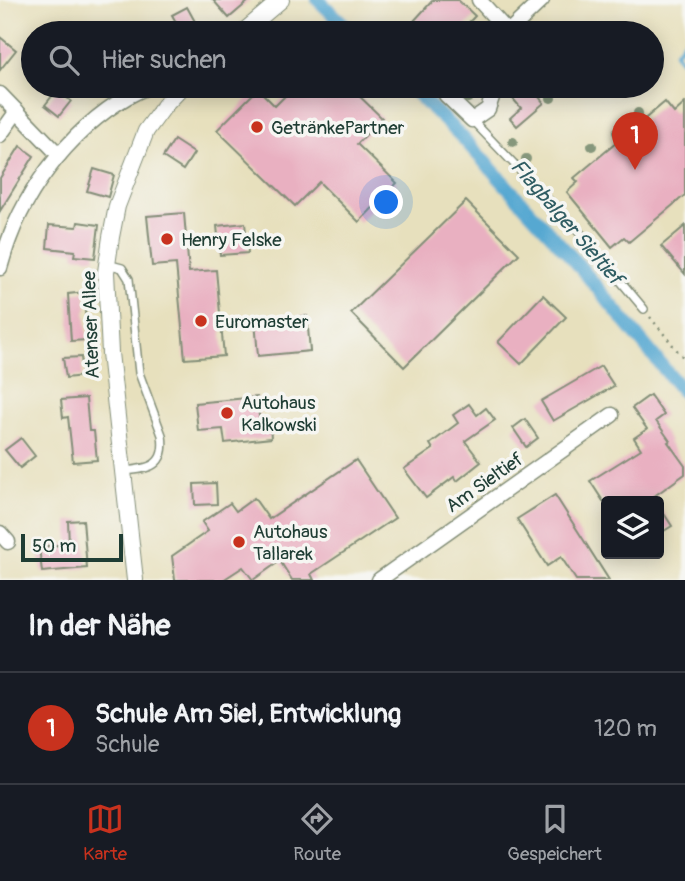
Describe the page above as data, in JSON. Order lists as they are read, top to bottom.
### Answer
{
  "streets": {
    "street": ["Atenser Allee", "Am Sieltief"]
  },
  "water": ["Flagbalger Sieltief"],
  "places": [
    "GetränkePartner",
    "Henry Felske",
    "Euromaster",
    "Autohaus Kalkowski",
    "Autohaus Tallarek"
  ],
  "scale_bar": "50 m",
  "page": {
    "search": "Hier suchen",
    "pins": "1",
    "scale": "50 m",
    "heading": "In der Nähe",
    "list": [
      {
        "mark": "1",
        "name": "Schule Am Siel, Entwicklung",
        "note": "Schule",
        "value": "120 m"
      }
    ],
    "nav": ["Karte", "Route", "Gespeichert"]
  }
}
